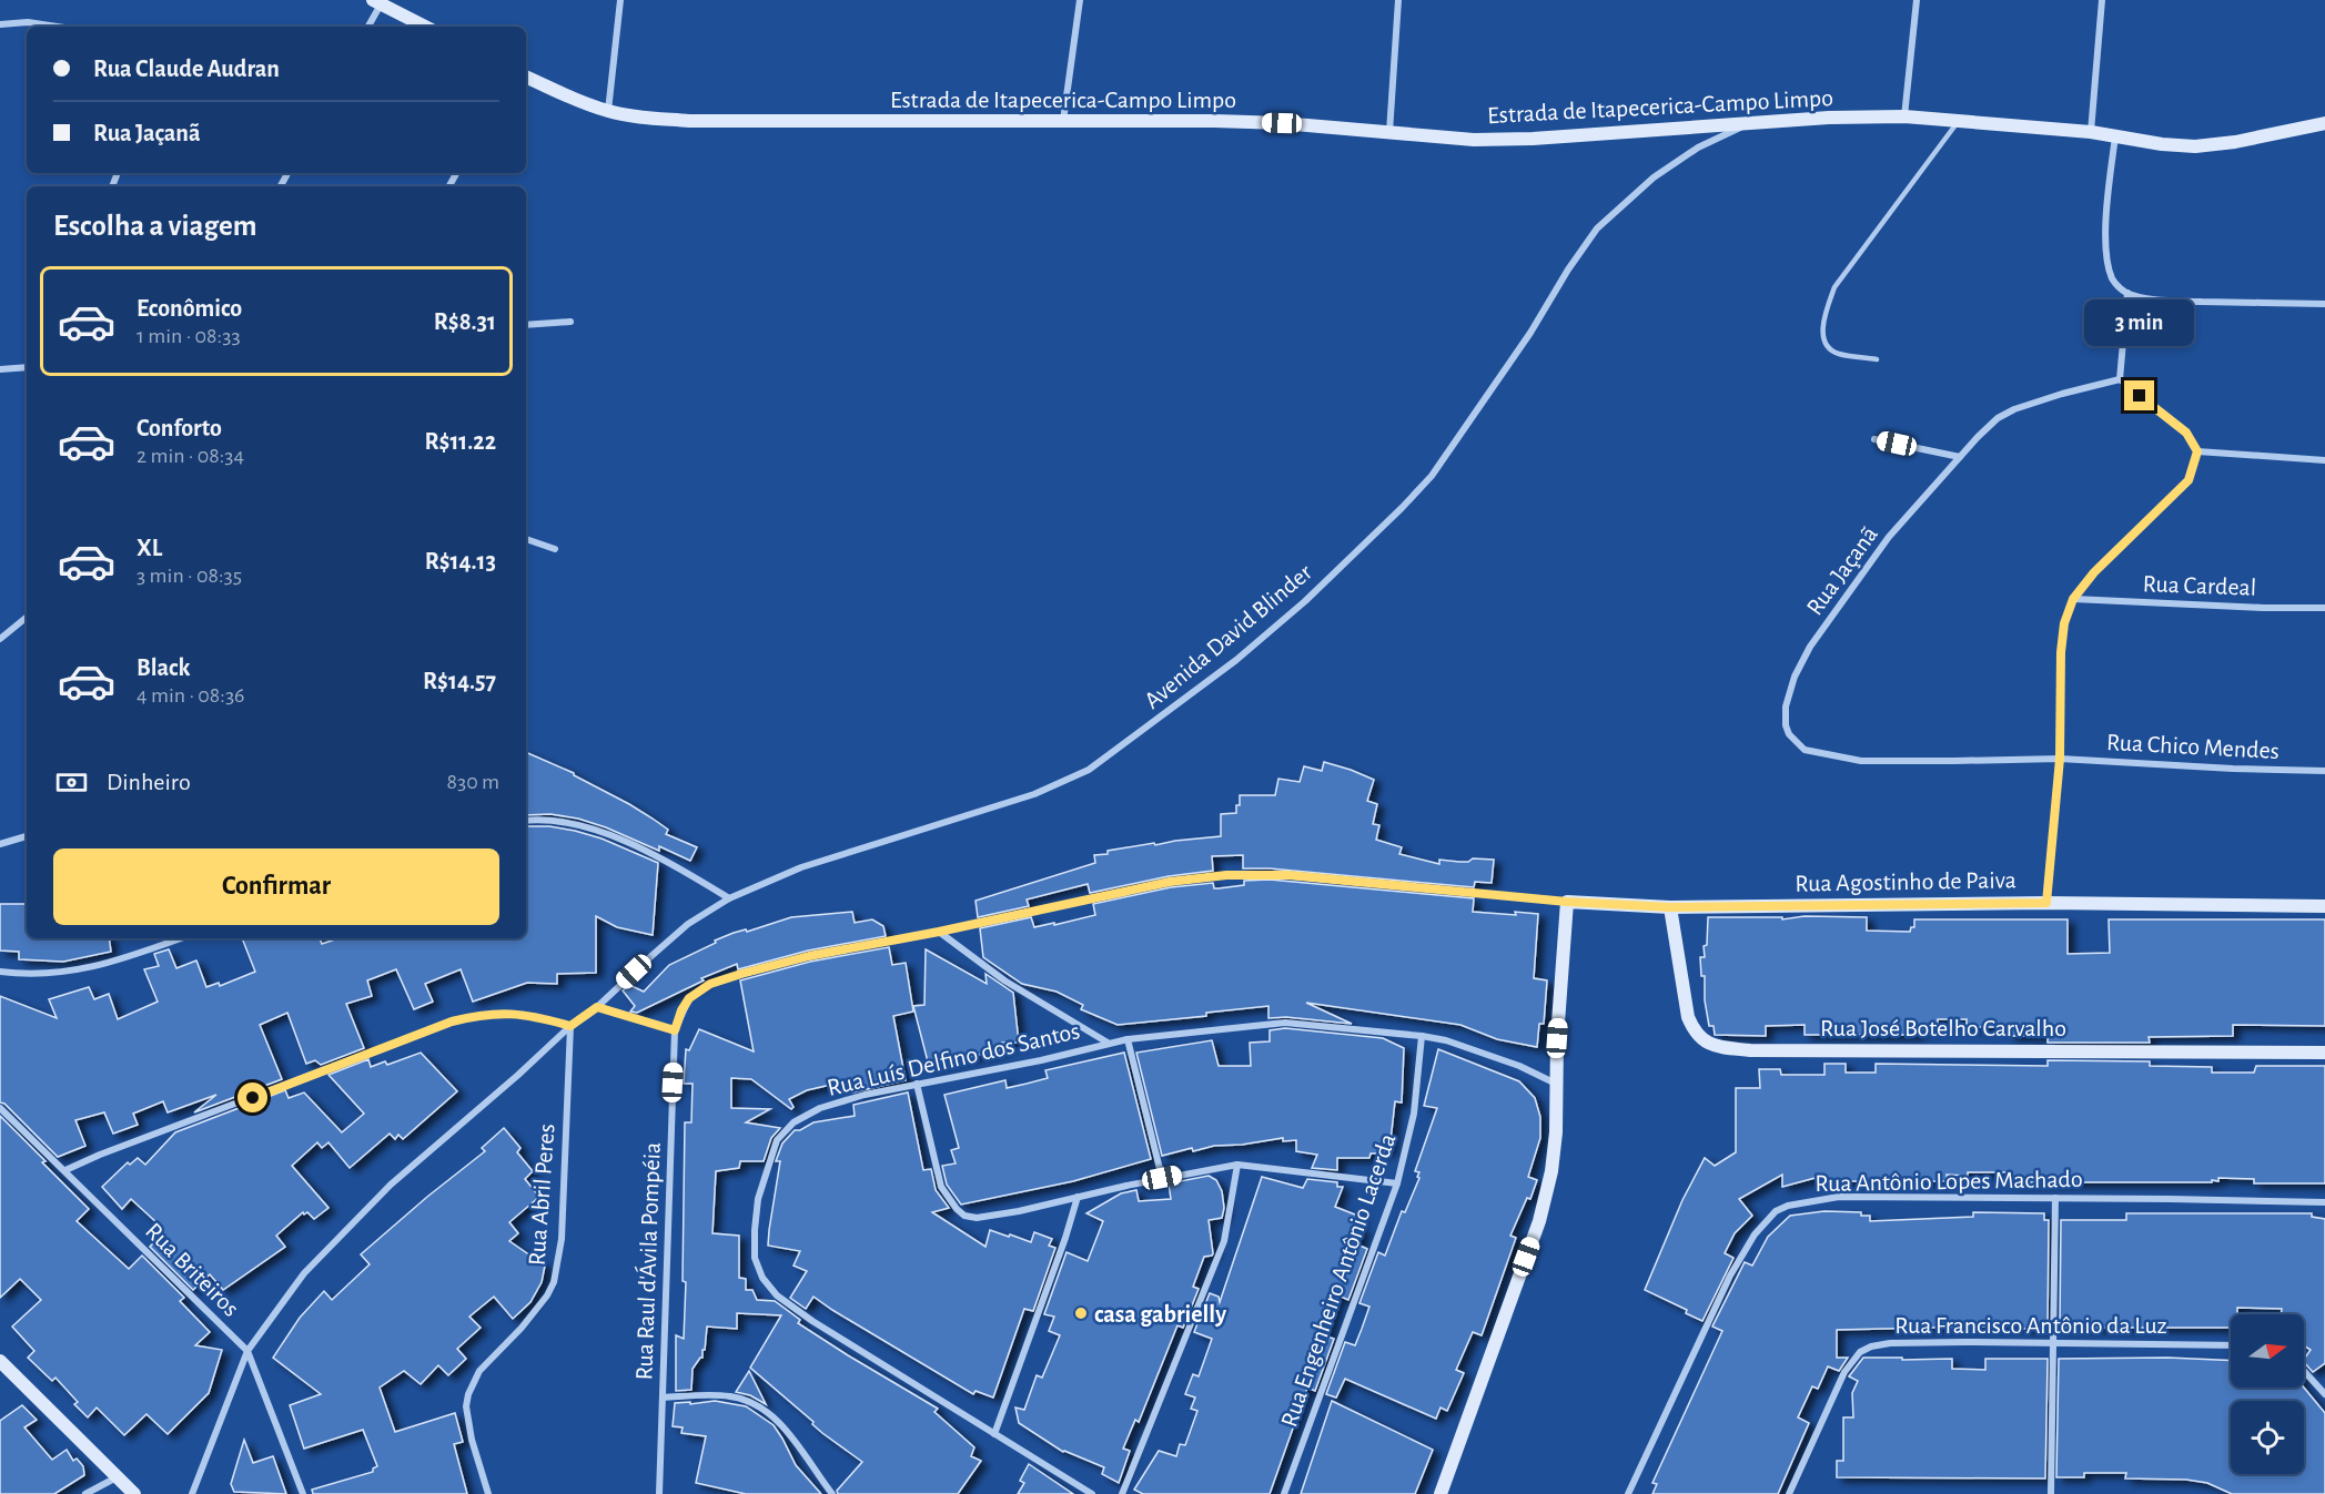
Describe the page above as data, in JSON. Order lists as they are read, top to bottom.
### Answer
{
  "streets": {
    "main road": ["Estrada de Itapecerica-Campo Limpo", "Rua Agostinho de Paiva", "Rua José Botelho Carvalho"],
    "street": [
      "Rua Jaçanã",
      "Rua Cardeal",
      "Avenida David Blinder",
      "Rua Chico Mendes",
      "Rua Luís Delfino dos Santos",
      "Rua Antônio Lopes Machado",
      "Rua Abril Peres",
      "Rua Raul d'Ávila Pompéia",
      "Rua Briteiros",
      "Rua Engenheiro Antônio Lacerda",
      "Rua Francisco Antônio da Luz"
    ]
  },
  "crossings": [
    ["Estrada de Itapecerica-Campo Limpo", "Avenida David Blinder"],
    ["Rua Jaçanã", "Rua Chico Mendes"],
    ["Avenida David Blinder", "Rua Abril Peres"],
    ["Avenida David Blinder", "Rua Briteiros"],
    ["Rua Agostinho de Paiva", "Rua José Botelho Carvalho"],
    ["Rua Luís Delfino dos Santos", "Rua Engenheiro Antônio Lacerda"]
  ],
  "places": ["casa gabrielly"],
  "north": "right",
  "page": {
    "banner": ["Rua Claude Audran", "Rua Jaçanã"],
    "heading": "Escolha a viagem",
    "list": [
      {
        "name": "Econômico",
        "note": "1 min · 08:33",
        "value": "R$8.31"
      },
      {
        "name": "Conforto",
        "note": "2 min · 08:34",
        "value": "R$11.22"
      },
      {
        "name": "XL",
        "note": "3 min · 08:35",
        "value": "R$14.13"
      },
      {
        "name": "Black",
        "note": "4 min · 08:36",
        "value": "R$14.57"
      }
    ],
    "bubble": "3 min",
    "pay": ["Dinheiro", "830 m"],
    "buttons": "Confirmar"
  }
}
